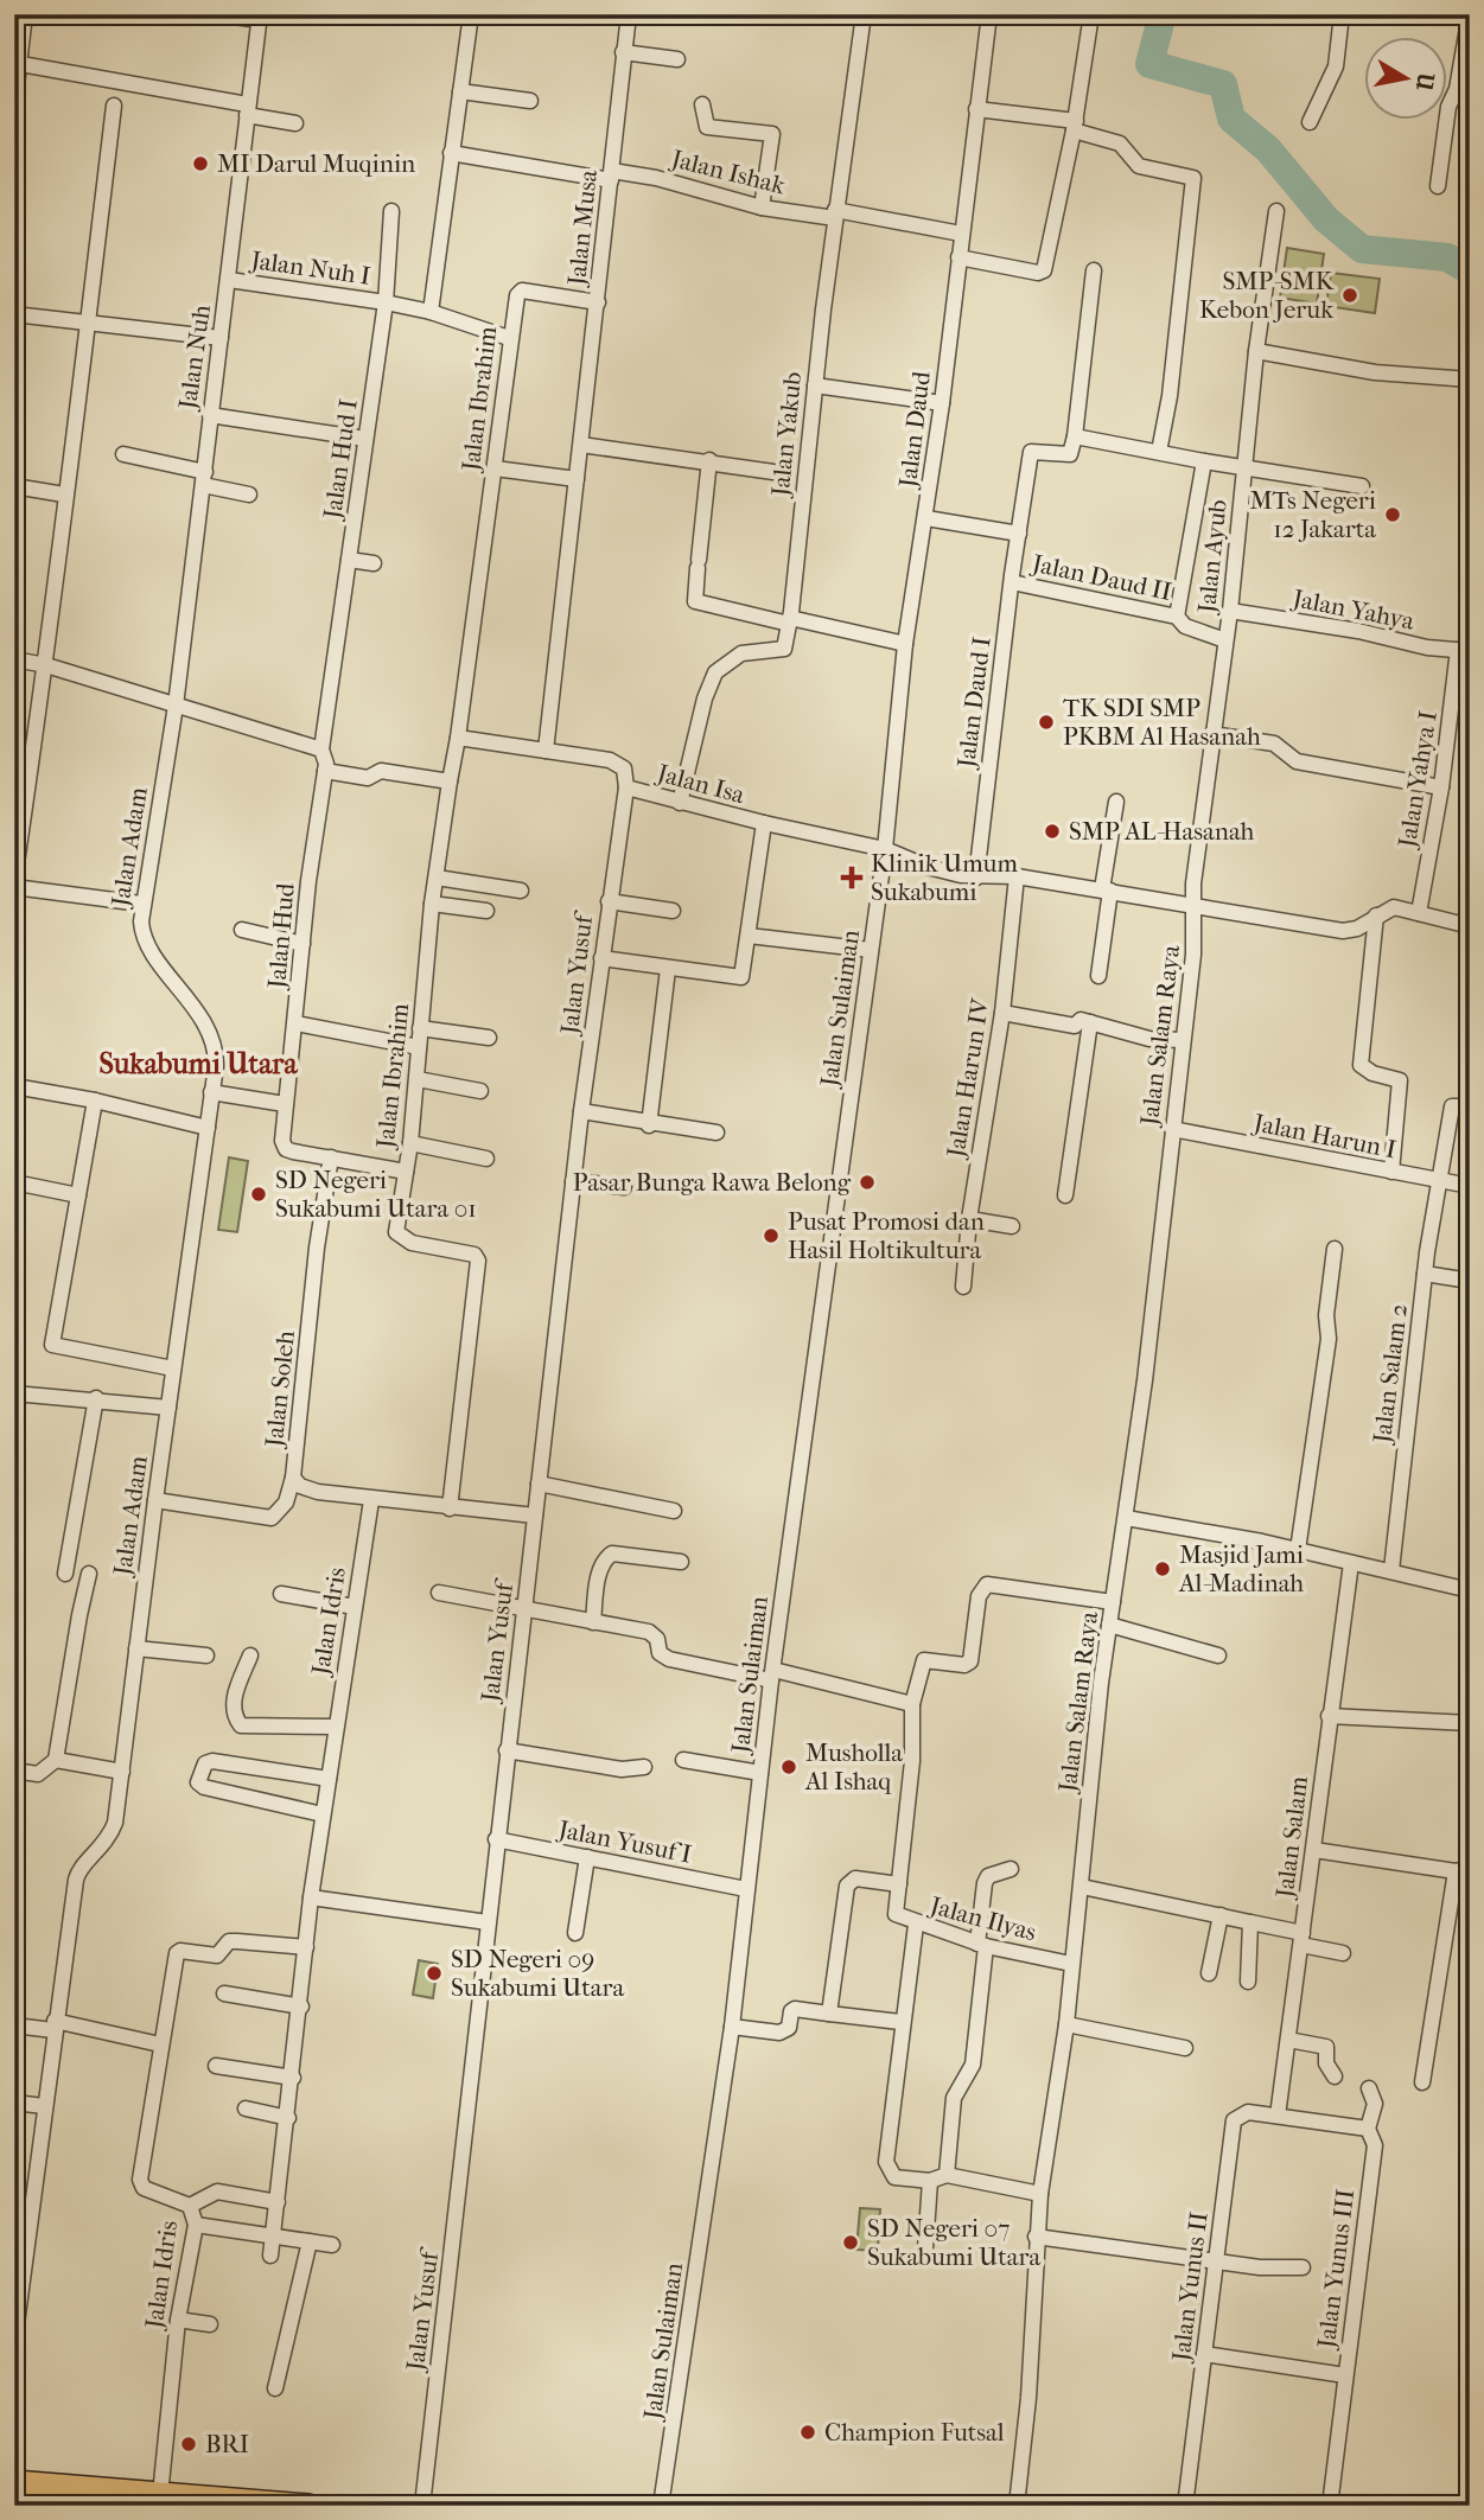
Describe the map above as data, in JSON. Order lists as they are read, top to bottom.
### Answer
{
  "streets": {
    "street": [
      "Jalan Ishak",
      "Jalan Musa",
      "Jalan Nuh I",
      "Jalan Nuh",
      "Jalan Ibrahim",
      "Jalan Daud",
      "Jalan Yakub",
      "Jalan Hud I",
      "Jalan Ayub",
      "Jalan Daud II",
      "Jalan Yahya",
      "Jalan Daud I",
      "Jalan Yahya I",
      "Jalan Isa",
      "Jalan Adam",
      "Jalan Hud",
      "Jalan Yusuf",
      "Jalan Sulaiman",
      "Jalan Salam Raya",
      "Jalan Harun IV",
      "Jalan Harun I",
      "Jalan Salam 2",
      "Jalan Soleh",
      "Jalan Idris",
      "Jalan Salam",
      "Jalan Yusuf I",
      "Jalan Ilyas",
      "Jalan Yunus III",
      "Jalan Yunus II"
    ]
  },
  "crossings": [
    ["Jalan Ishak", "Jalan Musa"],
    ["Jalan Ishak", "Jalan Daud"],
    ["Jalan Ishak", "Jalan Yakub"],
    ["Jalan Musa", "Jalan Ibrahim"],
    ["Jalan Musa", "Jalan Isa"],
    ["Jalan Nuh I", "Jalan Nuh"],
    ["Jalan Nuh I", "Jalan Hud I"],
    ["Jalan Nuh", "Jalan Adam"],
    ["Jalan Ibrahim", "Jalan Isa"],
    ["Jalan Ibrahim", "Jalan Soleh"],
    ["Jalan Daud", "Jalan Isa"],
    ["Jalan Daud", "Jalan Sulaiman"],
    ["Jalan Ayub", "Jalan Daud II"],
    ["Jalan Ayub", "Jalan Yahya"],
    ["Jalan Ayub", "Jalan Isa"],
    ["Jalan Ayub", "Jalan Salam Raya"],
    ["Jalan Daud II", "Jalan Daud I"],
    ["Jalan Yahya", "Jalan Yahya I"],
    ["Jalan Daud I", "Jalan Isa"],
    ["Jalan Yahya I", "Jalan Isa"],
    ["Jalan Isa", "Jalan Yusuf"],
    ["Jalan Isa", "Jalan Sulaiman"],
    ["Jalan Isa", "Jalan Salam Raya"],
    ["Jalan Isa", "Jalan Harun IV"],
    ["Jalan Hud", "Jalan Soleh"],
    ["Jalan Yusuf", "Jalan Soleh"],
    ["Jalan Yusuf", "Jalan Yusuf I"],
    ["Jalan Sulaiman", "Jalan Yusuf I"],
    ["Jalan Salam Raya", "Jalan Harun I"],
    ["Jalan Salam Raya", "Jalan Ilyas"],
    ["Jalan Harun I", "Jalan Salam 2"],
    ["Jalan Soleh", "Jalan Idris"],
    ["Jalan Salam", "Jalan Yunus II"]
  ],
  "districts": ["Sukabumi Utara"],
  "places": {
    "other": [
      "MI Darul Muqinin",
      "SMP-SMK Kebon Jeruk",
      "MTs Negeri 12 Jakarta",
      "TK SDI SMP PKBM Al Hasanah",
      "SMP AL-Hasanah",
      "Pasar Bunga Rawa Belong",
      "SD Negeri Sukabumi Utara 01",
      "Pusat Promosi dan Hasil Holtikultura",
      "Masjid Jami Al-Madinah",
      "Musholla Al Ishaq",
      "SD Negeri 09 Sukabumi Utara",
      "SD Negeri 07 Sukabumi Utara",
      "Champion Futsal",
      "BRI"
    ],
    "health": ["Klinik Umum Sukabumi"]
  },
  "north": "right"
}
